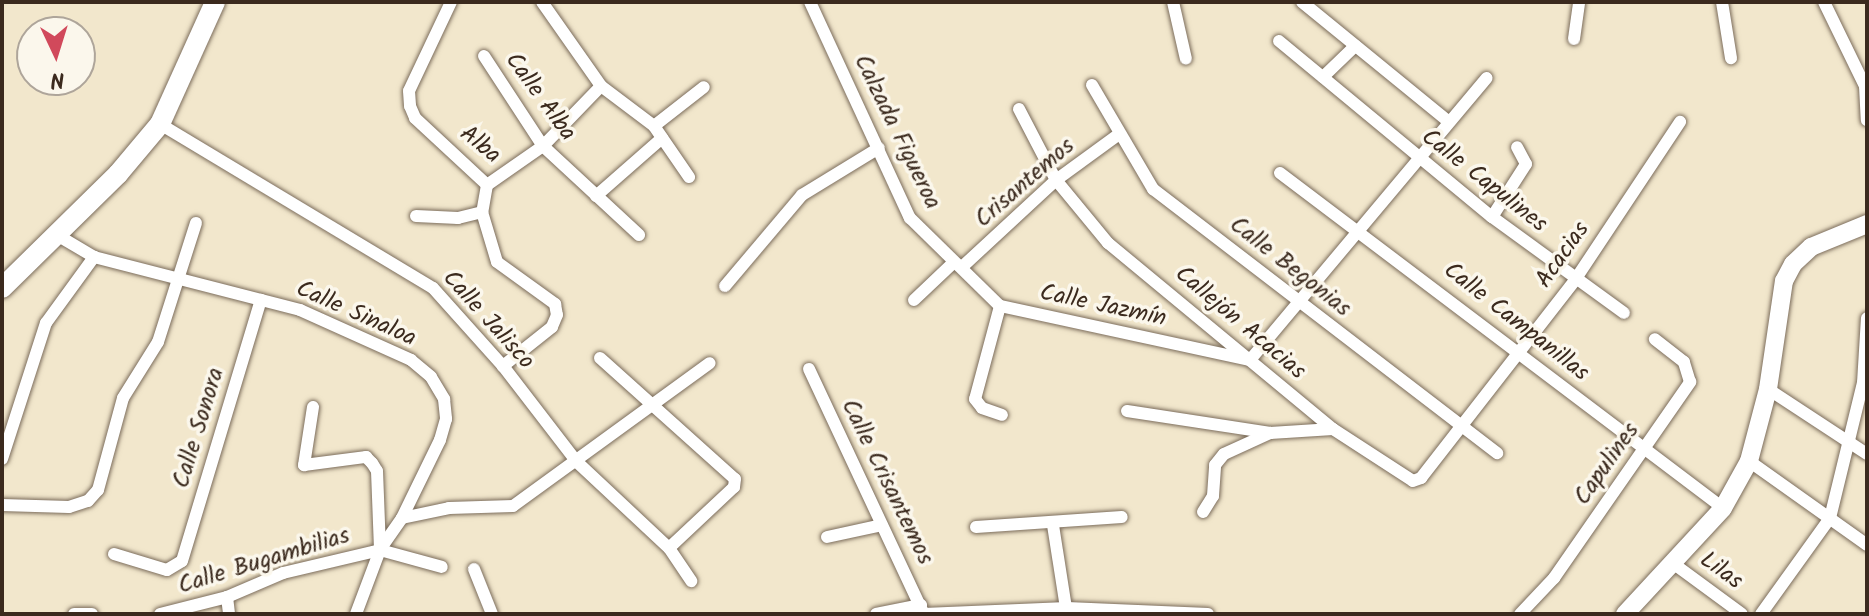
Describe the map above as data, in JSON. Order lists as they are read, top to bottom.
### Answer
{
  "streets": {
    "street": [
      "Calle Alba",
      "Calzada Figueroa",
      "Alba",
      "Calle Capulines",
      "Crisantemos",
      "Acacias",
      "Calle Begonias",
      "Calle Jazmín",
      "Calle Sinaloa",
      "Calle Jalisco",
      "Calle Campanillas",
      "Callejón Acacias",
      "Calle Sonora",
      "Capulines",
      "Calle Crisantemos",
      "Calle Bugambilias",
      "Lilas"
    ]
  },
  "crossings": [
    ["Calle Alba", "Alba"],
    ["Calzada Figueroa", "Crisantemos"],
    ["Calle Capulines", "Acacias"],
    ["Crisantemos", "Calle Begonias"],
    ["Crisantemos", "Callejón Acacias"],
    ["Acacias", "Calle Begonias"],
    ["Acacias", "Calle Campanillas"],
    ["Acacias", "Callejón Acacias"],
    ["Calle Jazmín", "Callejón Acacias"],
    ["Calle Sinaloa", "Calle Sonora"],
    ["Calle Sinaloa", "Calle Bugambilias"],
    ["Calle Campanillas", "Capulines"]
  ],
  "north": "bottom"
}
